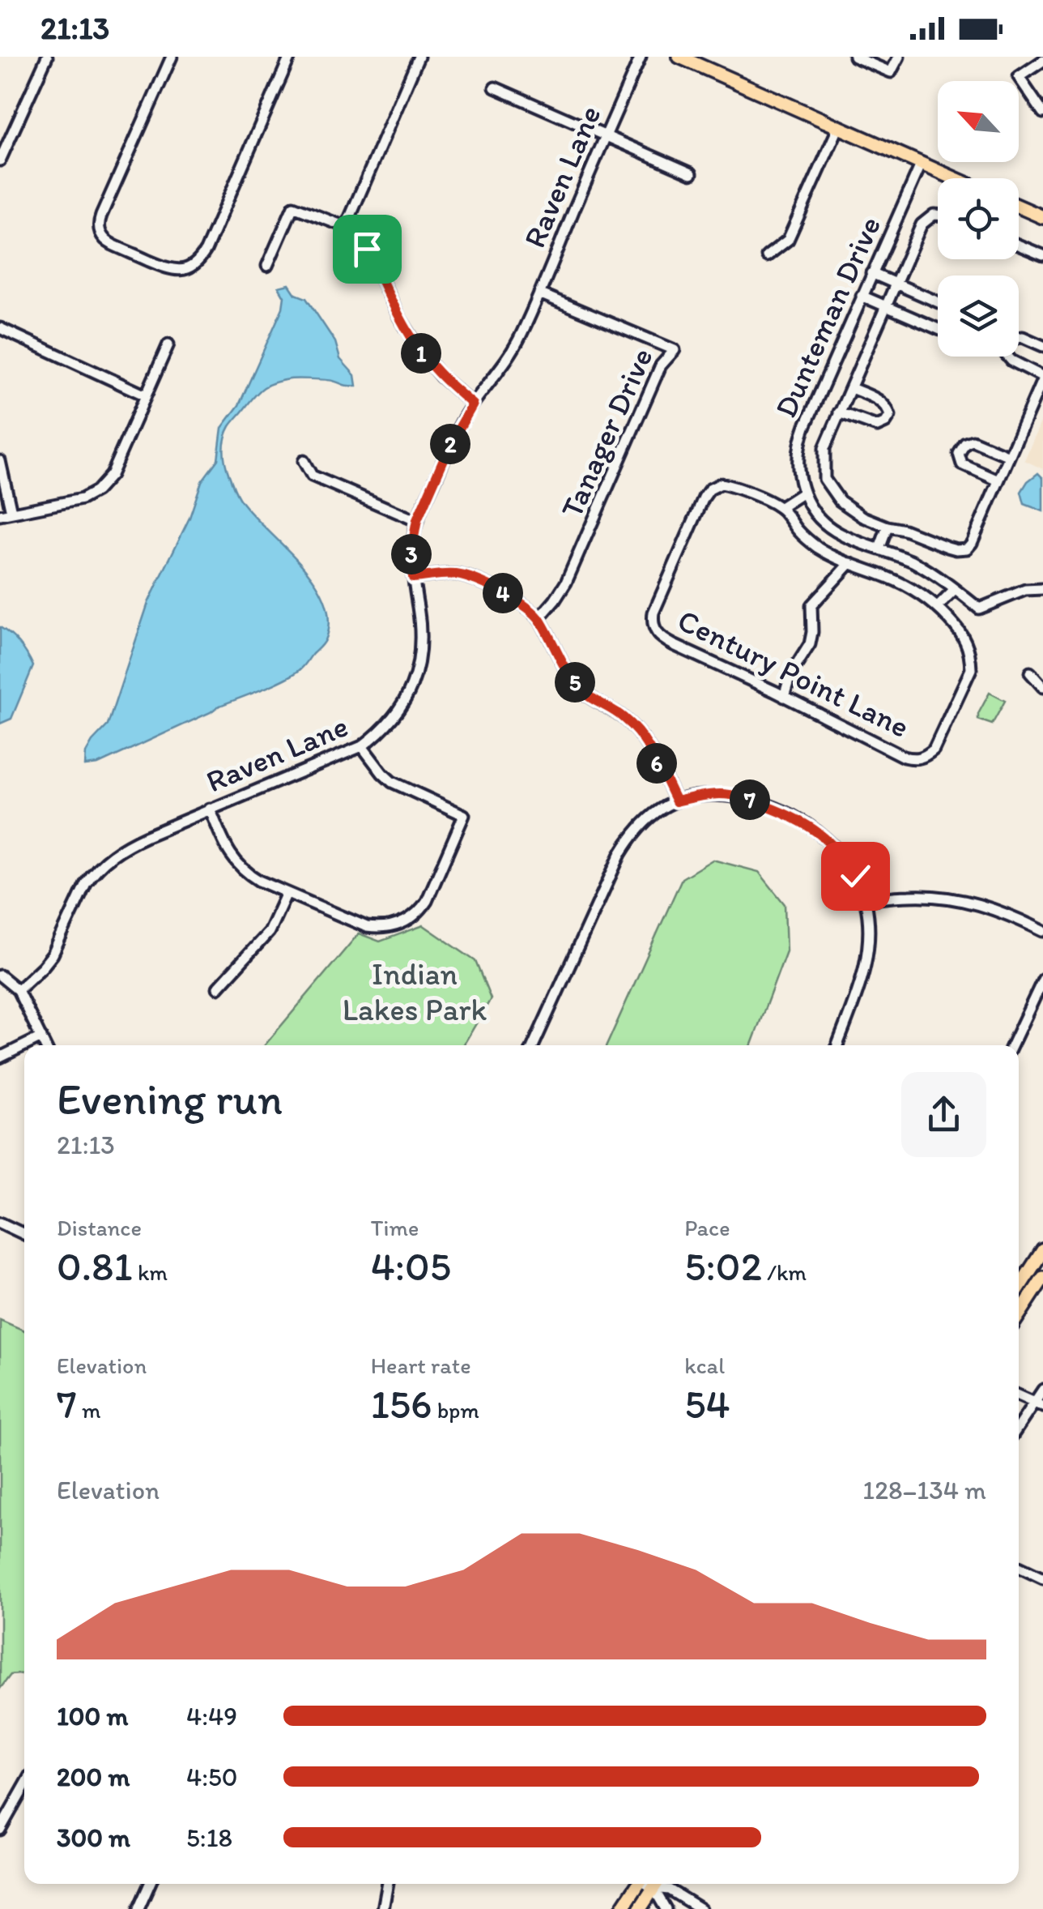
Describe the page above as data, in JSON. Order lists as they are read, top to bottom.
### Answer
{
  "streets": {
    "street": [
      "Raven Lane",
      "Dunteman Drive",
      "Tanager Drive",
      "Century Point Lane"
    ]
  },
  "crossings": [
    ["Raven Lane", "Tanager Drive"]
  ],
  "parks": ["Indian Lakes Park"],
  "north": "top left",
  "page": {
    "status": "21:13",
    "pins": [
      "1",
      "2",
      "3",
      "4",
      "5",
      "6",
      "7"
    ],
    "heading": ["Evening run", "21:13"],
    "stats": [
      ["Distance", "0.81 km"],
      ["Time", "4:05"],
      ["Pace", "5:02 /km"],
      ["Elevation", "7 m"],
      ["Heart rate", "156 bpm"],
      ["kcal", "54"]
    ],
    "chart": ["Elevation", "128–134 m"],
    "list": [
      {
        "name": "100 m",
        "note": "4:49"
      },
      {
        "name": "200 m",
        "note": "4:50"
      },
      {
        "name": "300 m",
        "note": "5:18"
      }
    ]
  }
}
